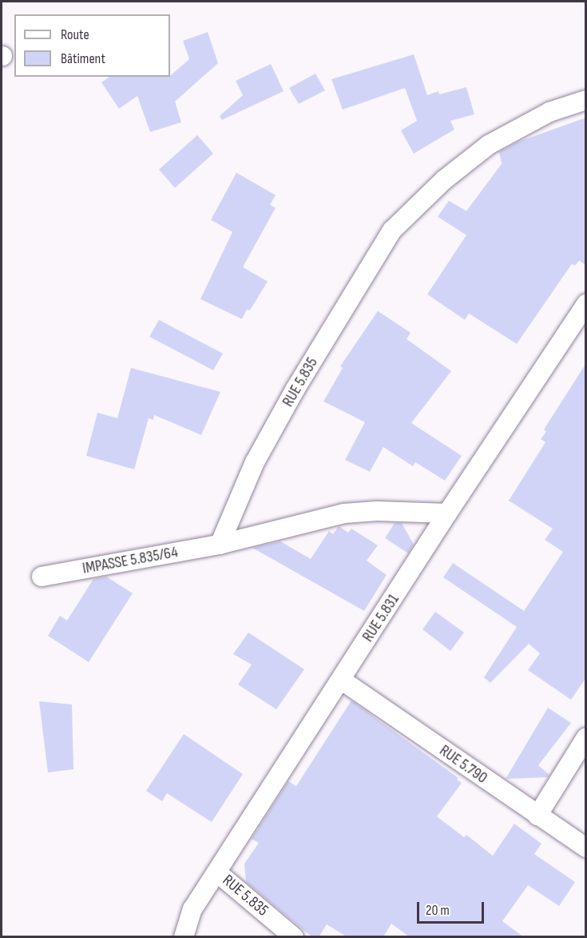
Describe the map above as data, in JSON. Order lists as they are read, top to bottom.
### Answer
{
  "streets": {
    "street": [
      "RUE 5.835",
      "IMPASSE 5.835/64",
      "RUE 5.831",
      "RUE 5.790"
    ]
  },
  "crossings": [
    ["RUE 5.835", "IMPASSE 5.835/64"],
    ["RUE 5.835", "RUE 5.831"],
    ["RUE 5.831", "RUE 5.790"]
  ],
  "legend": ["Route", "Bâtiment"],
  "scale_bar": "20 m"
}
